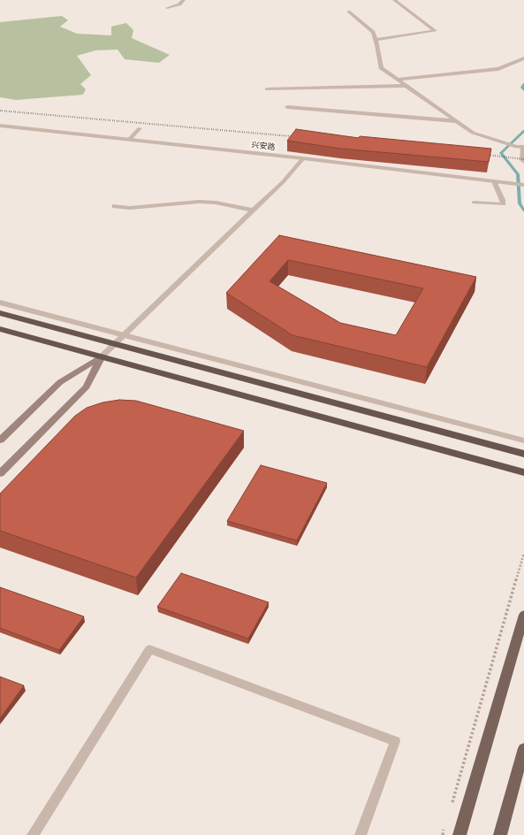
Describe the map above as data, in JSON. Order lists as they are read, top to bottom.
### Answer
{
  "streets": {
    "street": ["兴安路"]
  }
}
